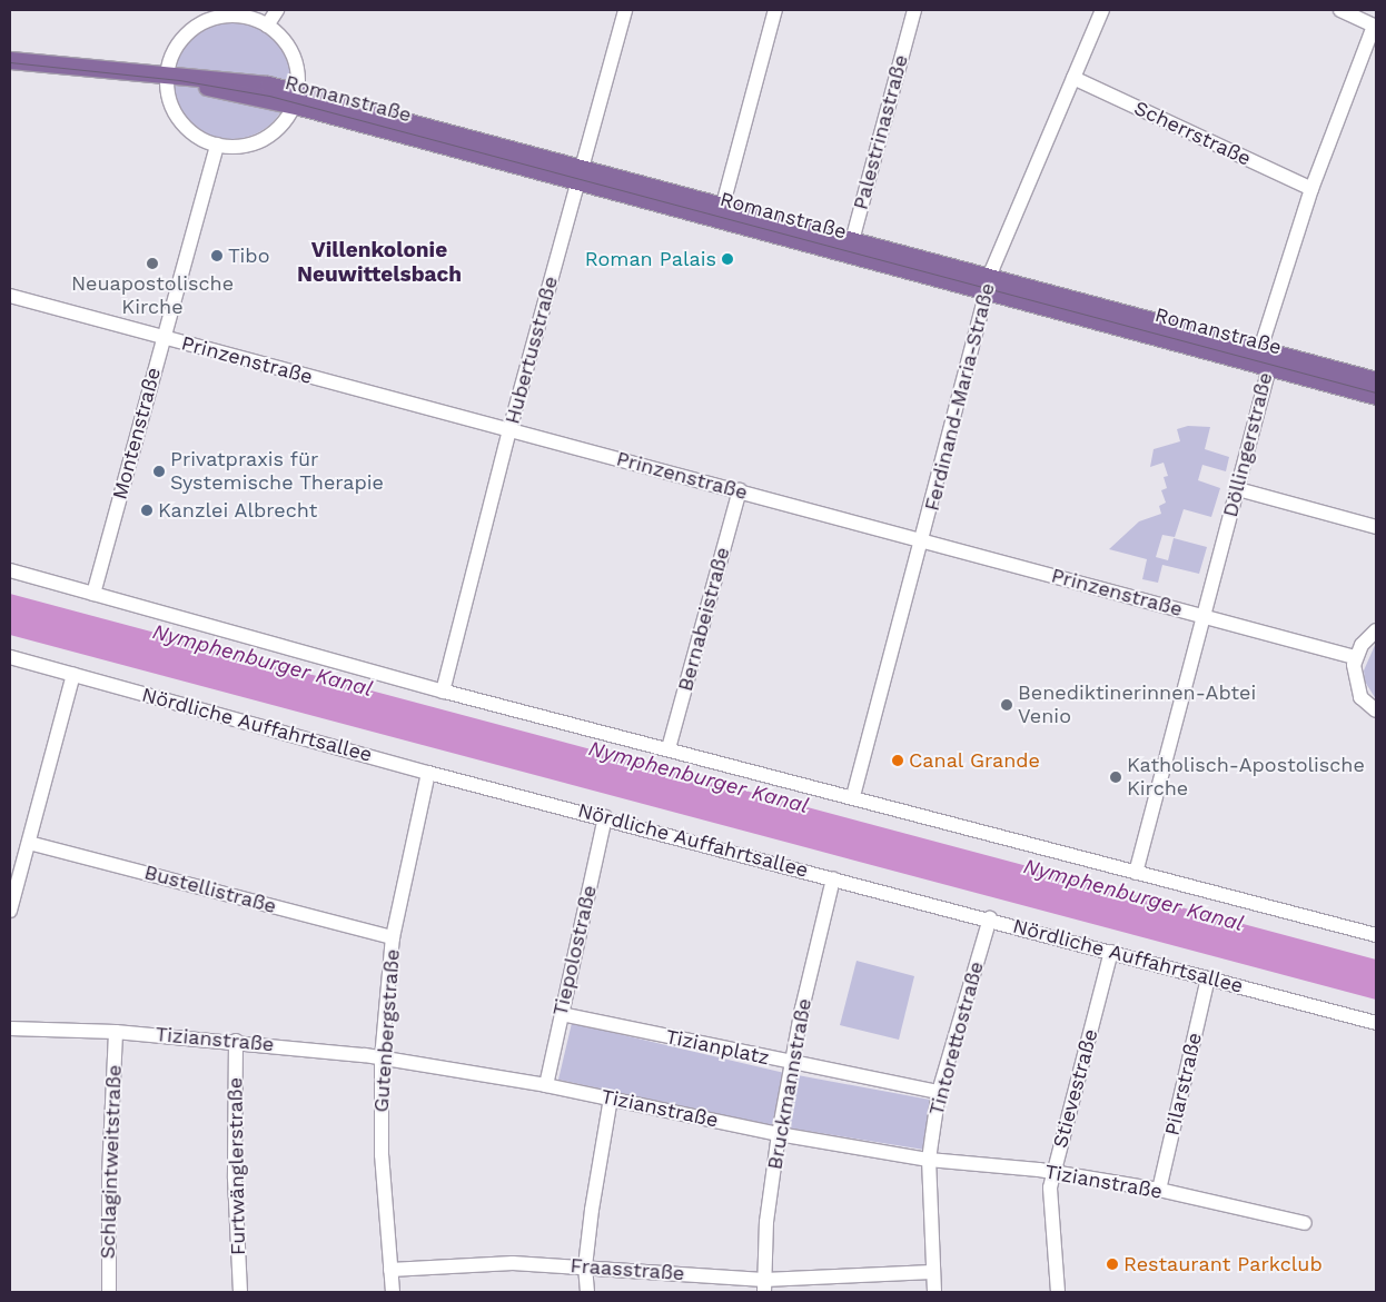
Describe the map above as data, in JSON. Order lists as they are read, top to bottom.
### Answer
{
  "streets": {
    "main road": ["Romanstraße"],
    "street": [
      "Palestrinastraße",
      "Scherrstraße",
      "Hubertusstraße",
      "Prinzenstraße",
      "Ferdinand-Maria-Straße",
      "Montenstraße",
      "Döllingerstraße",
      "Bernabeistraße",
      "Nördliche Auffahrtsallee",
      "Bustellistraße",
      "Tiepolostraße",
      "Gutenbergstraße",
      "Tintorettostraße",
      "Tizianstraße",
      "Tizianplatz",
      "Bruckmannstraße",
      "Pilarstraße",
      "Stievestraße",
      "Schlagintweitstraße",
      "Furtwänglerstraße",
      "Fraasstraße"
    ]
  },
  "crossings": [
    ["Romanstraße", "Palestrinastraße"],
    ["Romanstraße", "Hubertusstraße"],
    ["Romanstraße", "Ferdinand-Maria-Straße"],
    ["Romanstraße", "Döllingerstraße"],
    ["Scherrstraße", "Ferdinand-Maria-Straße"],
    ["Scherrstraße", "Döllingerstraße"],
    ["Hubertusstraße", "Prinzenstraße"],
    ["Prinzenstraße", "Ferdinand-Maria-Straße"],
    ["Prinzenstraße", "Montenstraße"],
    ["Prinzenstraße", "Döllingerstraße"],
    ["Prinzenstraße", "Bernabeistraße"],
    ["Nördliche Auffahrtsallee", "Tiepolostraße"],
    ["Nördliche Auffahrtsallee", "Gutenbergstraße"],
    ["Nördliche Auffahrtsallee", "Tintorettostraße"],
    ["Nördliche Auffahrtsallee", "Bruckmannstraße"],
    ["Nördliche Auffahrtsallee", "Pilarstraße"],
    ["Nördliche Auffahrtsallee", "Stievestraße"],
    ["Bustellistraße", "Gutenbergstraße"],
    ["Tiepolostraße", "Tizianstraße"],
    ["Tiepolostraße", "Tizianplatz"],
    ["Gutenbergstraße", "Tizianstraße"],
    ["Gutenbergstraße", "Fraasstraße"],
    ["Tintorettostraße", "Tizianstraße"],
    ["Tintorettostraße", "Tizianplatz"],
    ["Tintorettostraße", "Fraasstraße"],
    ["Tizianstraße", "Bruckmannstraße"],
    ["Tizianstraße", "Pilarstraße"],
    ["Tizianstraße", "Stievestraße"],
    ["Tizianstraße", "Schlagintweitstraße"],
    ["Tizianstraße", "Furtwänglerstraße"],
    ["Tizianplatz", "Bruckmannstraße"],
    ["Bruckmannstraße", "Fraasstraße"]
  ],
  "districts": ["Villenkolonie Neuwittelsbach"],
  "water": ["Nymphenburger Kanal"],
  "places": [
    "Tibo",
    "Roman Palais",
    "Neuapostolische Kirche",
    "Privatpraxis für Systemische Therapie",
    "Kanzlei Albrecht",
    "Benediktinerinnen-Abtei Venio",
    "Canal Grande",
    "Katholisch-Apostolische Kirche",
    "Restaurant Parkclub"
  ]
}
